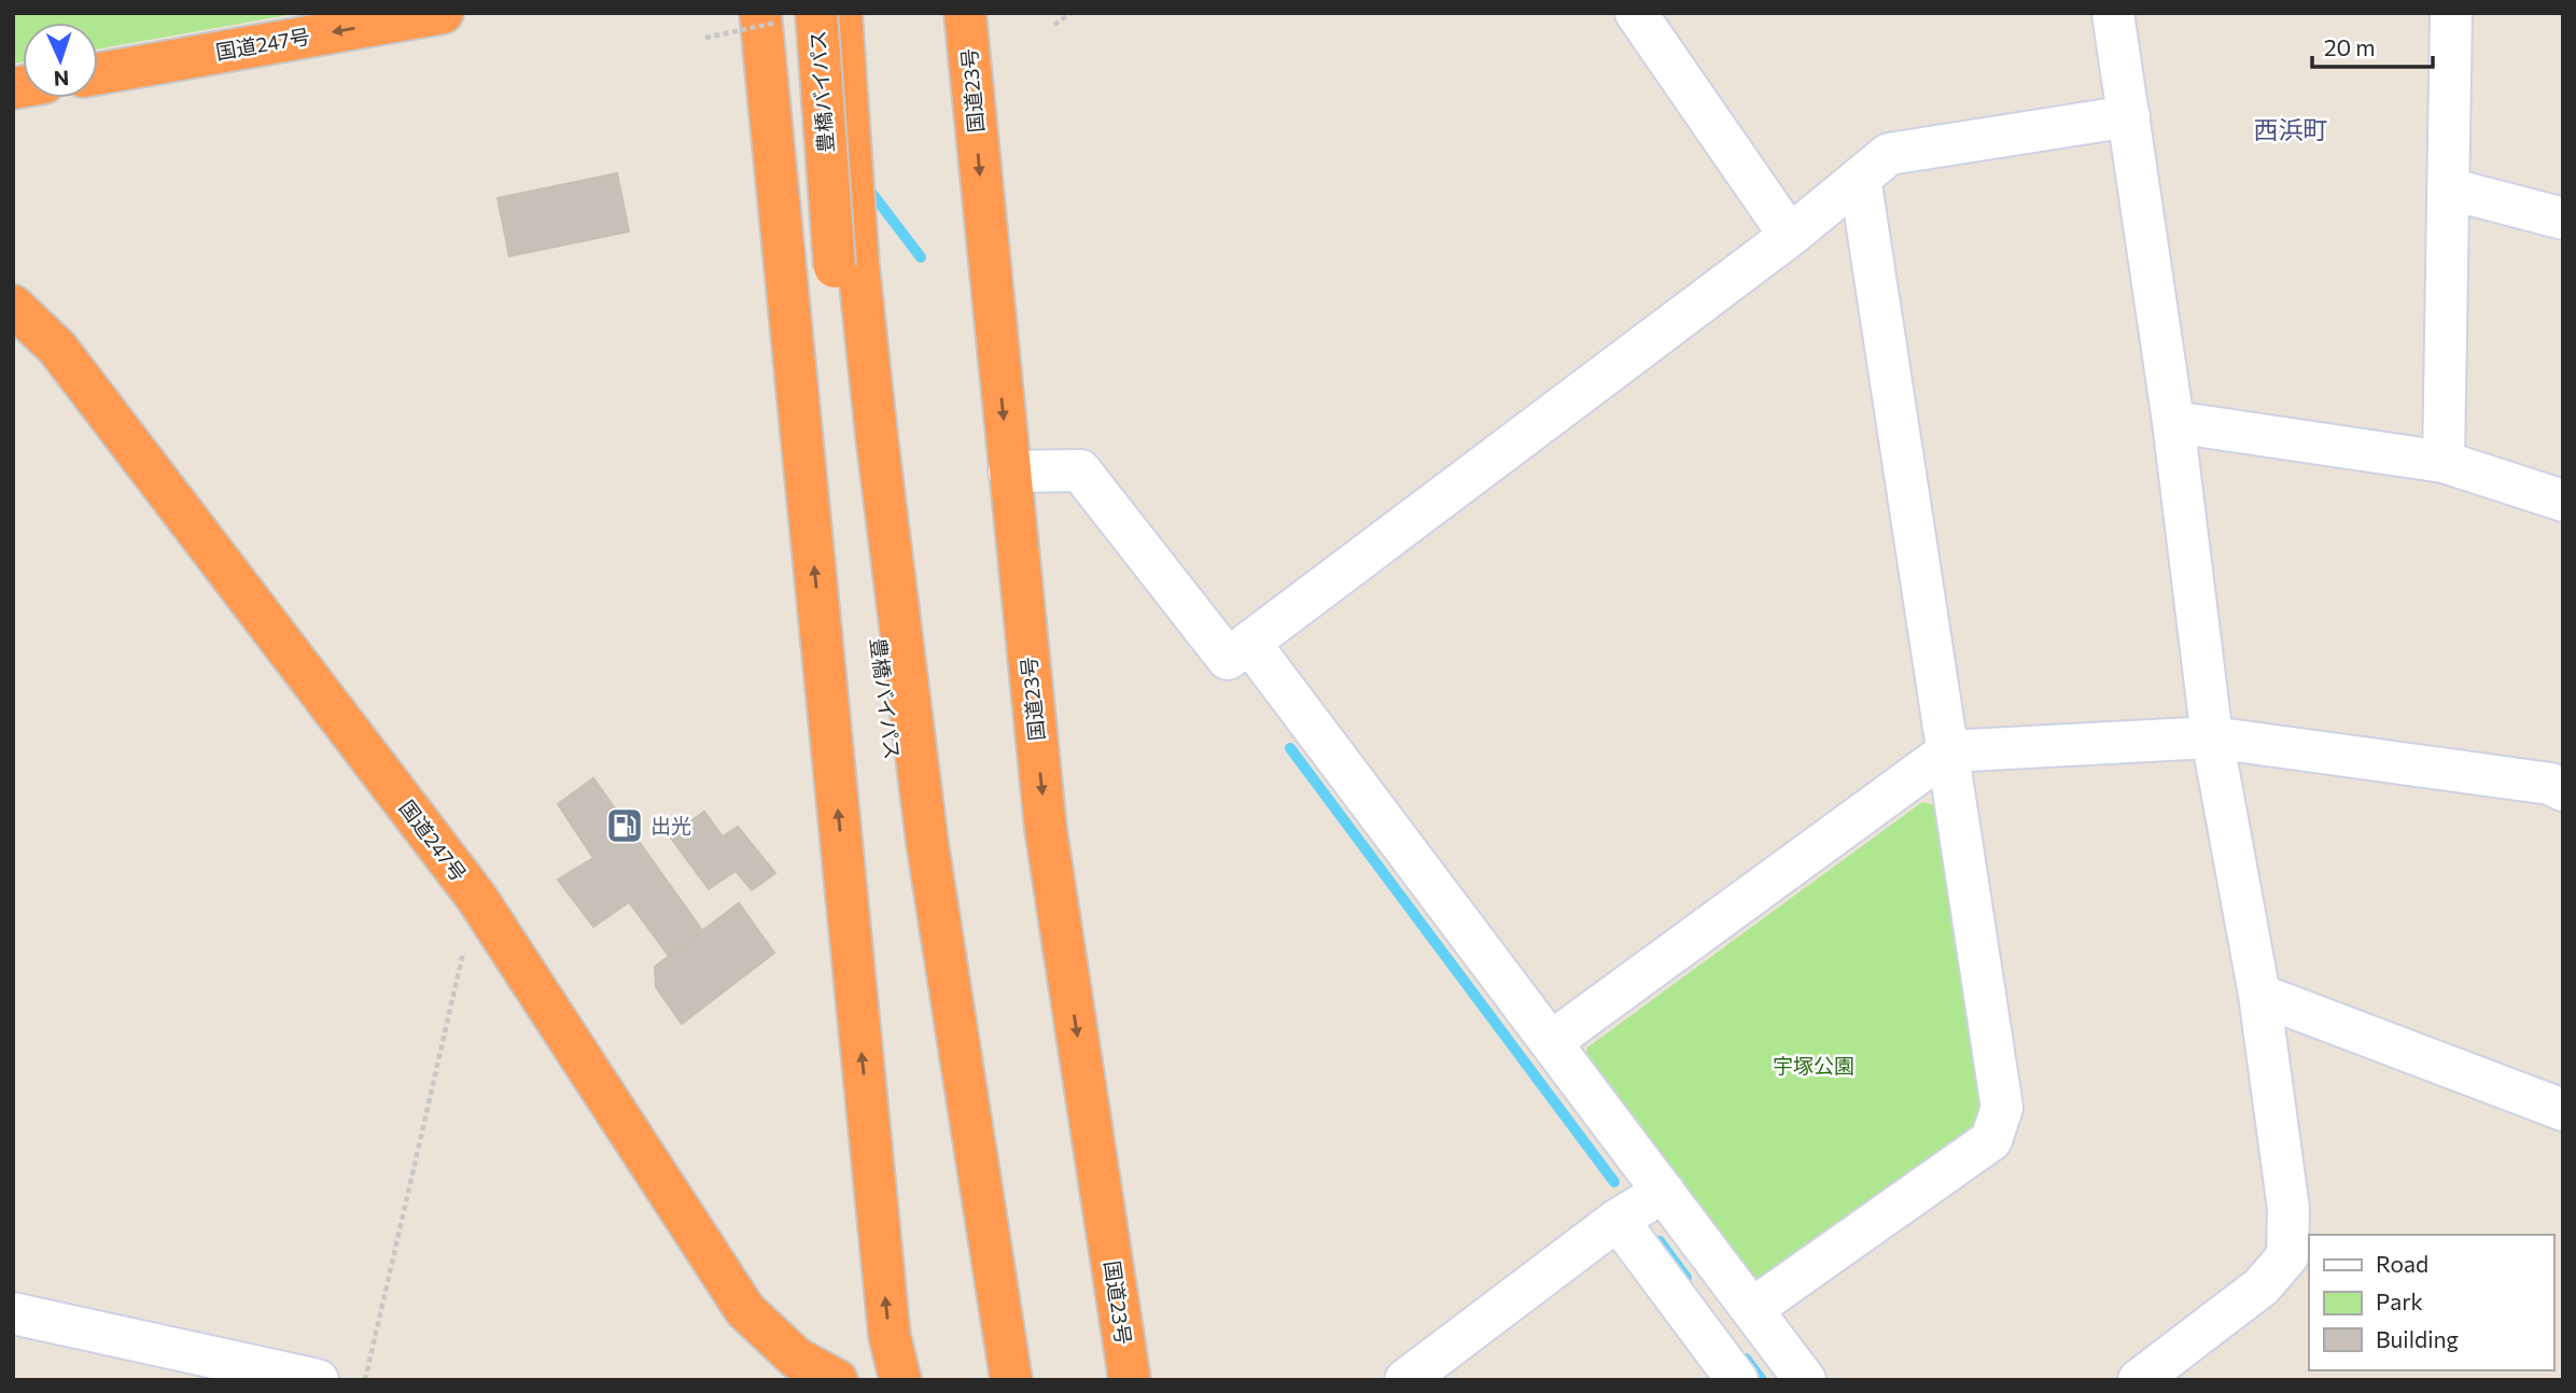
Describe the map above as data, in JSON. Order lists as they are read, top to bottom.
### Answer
{
  "streets": {
    "highway": ["国道247号", "国道23号", "豊橋バイパス"]
  },
  "districts": ["西浜町"],
  "parks": ["宇塚公園"],
  "places": {
    "fuel station": ["出光"]
  },
  "legend": ["Road", "Park", "Building"],
  "scale_bar": "20 m",
  "north": "bottom"
}
